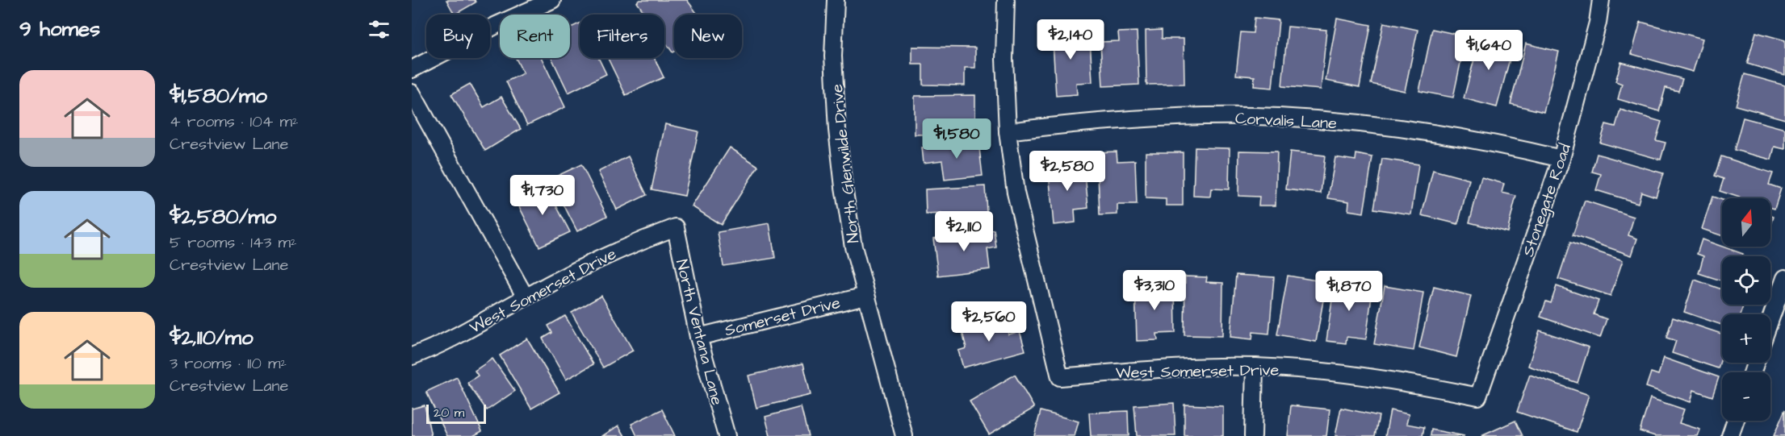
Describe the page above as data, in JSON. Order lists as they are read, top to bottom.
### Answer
{
  "streets": {
    "street": [
      "Corvalis Lane",
      "North Glenwilde Drive",
      "Stonegate Road",
      "West Somerset Drive",
      "Somerset Drive",
      "North Ventana Lane"
    ]
  },
  "crossings": [
    ["Corvalis Lane", "Stonegate Road"],
    ["Corvalis Lane", "West Somerset Drive"],
    ["North Glenwilde Drive", "Somerset Drive"],
    ["Stonegate Road", "West Somerset Drive"],
    ["West Somerset Drive", "North Ventana Lane"],
    ["Somerset Drive", "North Ventana Lane"]
  ],
  "scale_bar": "20 m",
  "north": "top",
  "page": {
    "heading": "9 homes",
    "chip": [
      "Buy",
      "Rent",
      "Filters",
      "New"
    ],
    "price": [
      "$2,140",
      "$1,640",
      "$1,580",
      "$2,580",
      "$1,730",
      "$2,110",
      "$3,310",
      "$1,870",
      "$2,560"
    ],
    "list": [
      {
        "name": "$1,580/mo",
        "note": "4 rooms · 104 m² · Crestview Lane"
      },
      {
        "name": "$2,580/mo",
        "note": "5 rooms · 143 m² · Crestview Lane"
      },
      {
        "name": "$2,110/mo",
        "note": "3 rooms · 110 m² · Crestview Lane"
      }
    ],
    "map_buttons": ["+", "−"],
    "scale": "20 m"
  }
}
